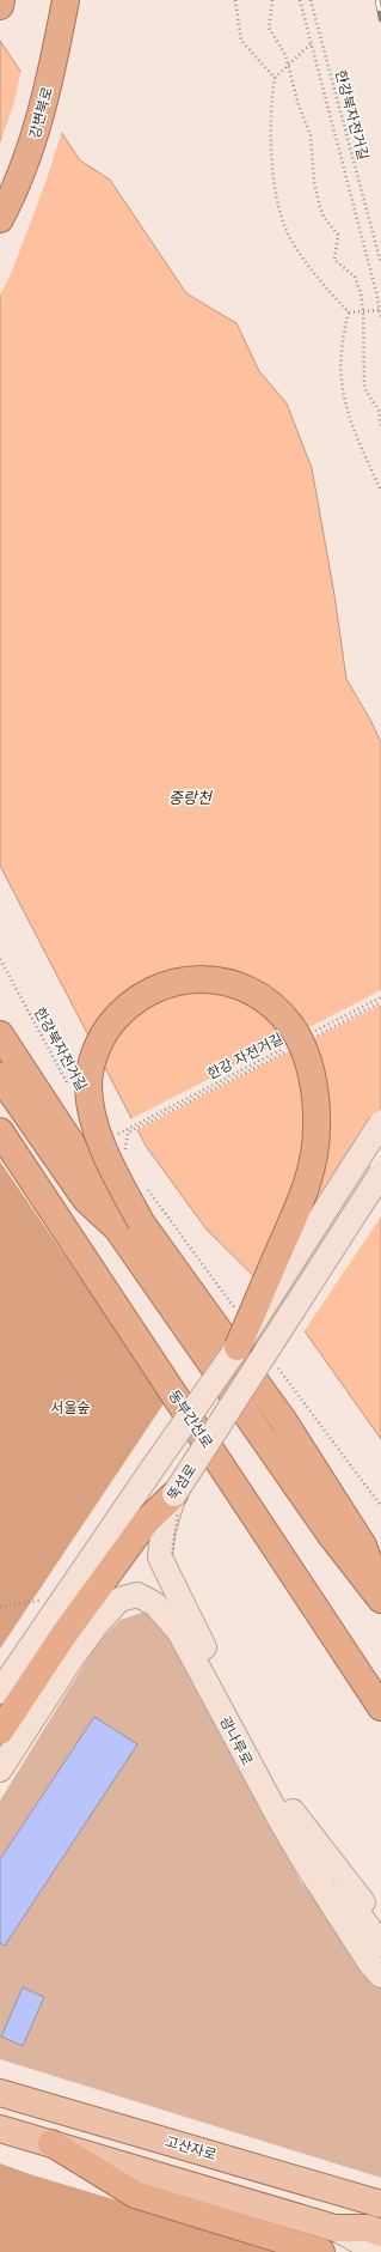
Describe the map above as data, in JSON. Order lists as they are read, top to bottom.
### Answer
{
  "streets": {
    "highway": ["강변북로", "동부간선로"],
    "main road": ["뚝섬로", "광나루로", "고산자로"],
    "path": ["한강북자전거길", "한강 자전거길"]
  },
  "crossings": [
    ["뚝섬로", "광나루로"]
  ],
  "water": ["중랑천"],
  "parks": ["서울숲"]
}
